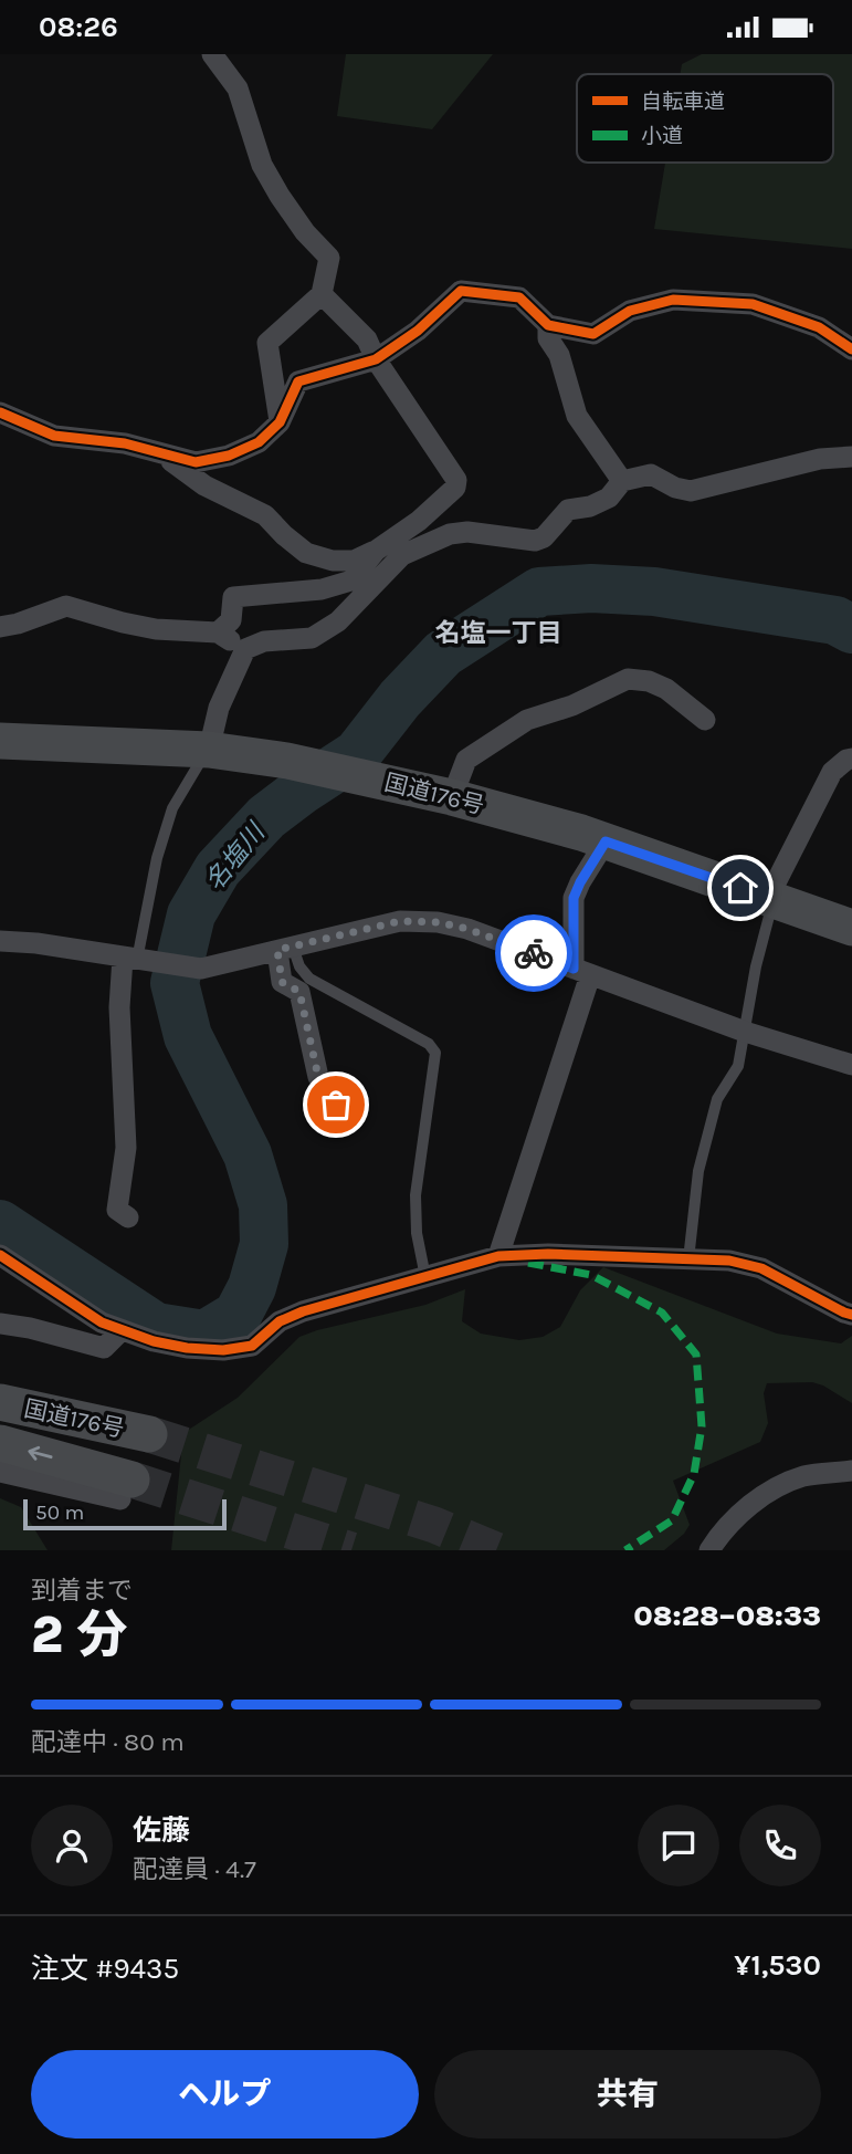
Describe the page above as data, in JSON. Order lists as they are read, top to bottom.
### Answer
{
  "streets": {
    "highway": ["国道176号"]
  },
  "districts": ["名塩一丁目"],
  "water": ["名塩川"],
  "legend": ["自転車道", "小道"],
  "scale_bar": "50 m",
  "page": {
    "status": "08:26",
    "scale": "50 m",
    "heading": ["2 分", "到着まで", "08:28–08:33"],
    "panel": [
      "佐藤",
      "配達員 · 4.7",
      "注文 #9435",
      "¥1,530"
    ],
    "bar": "配達中 · 80 m",
    "buttons": ["ヘルプ", "共有"]
  }
}
